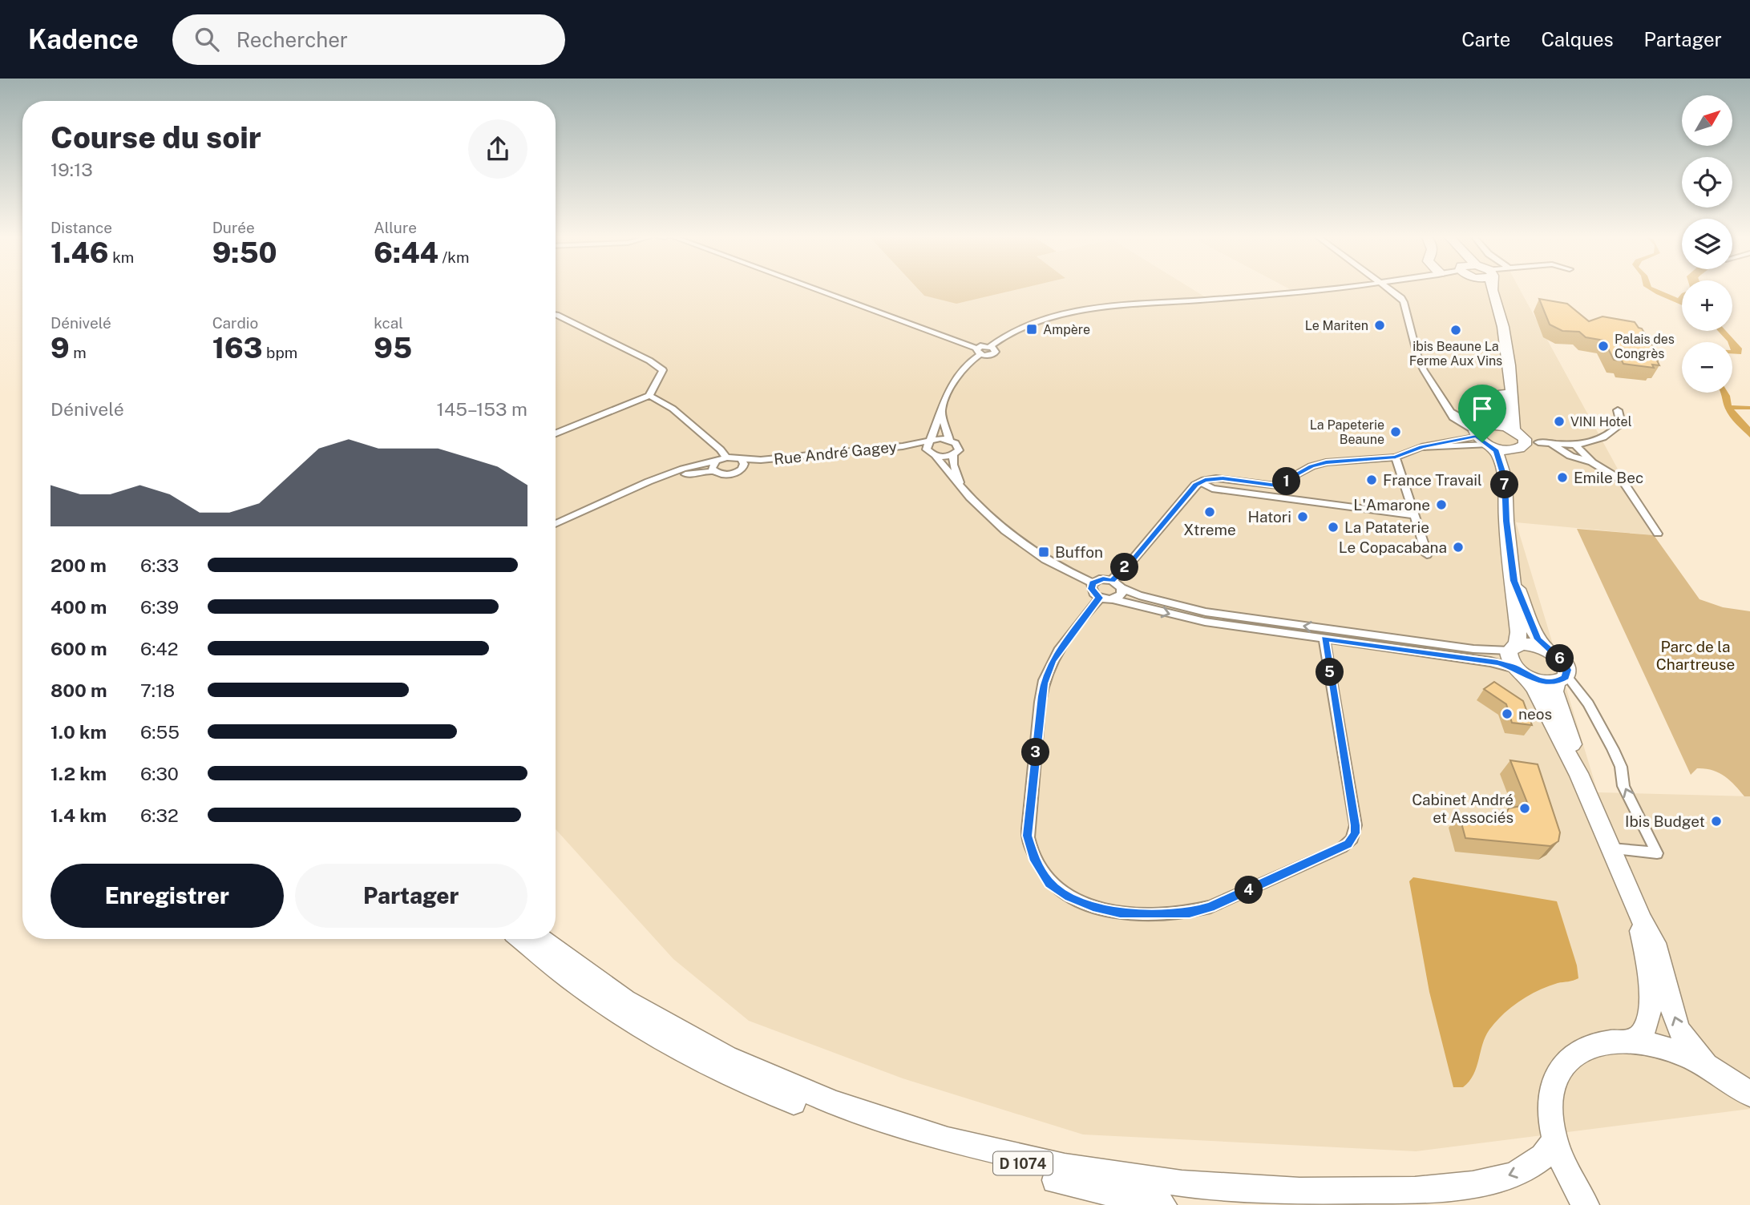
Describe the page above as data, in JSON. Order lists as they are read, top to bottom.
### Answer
{
  "streets": {
    "main road": ["D 1074"],
    "street": ["Rue André Gagey"]
  },
  "parks": ["Parc de la Chartreuse"],
  "places": {
    "other": [
      "Le Mariten",
      "ibis Beaune La Ferme Aux Vins",
      "Palais des Congrès",
      "VINI Hotel",
      "La Papeterie Beaune",
      "Emile Bec",
      "France Travail",
      "L'Amarone",
      "Xtreme",
      "Hatori",
      "La Pataterie",
      "Le Copacabana",
      "neos",
      "Cabinet André et Associés",
      "Ibis Budget"
    ],
    "transit": ["Ampère", "Buffon"]
  },
  "north": "top right",
  "page": {
    "header": "Kadence",
    "search": "Rechercher",
    "nav": ["Carte", "Calques", "Partager"],
    "map_buttons": ["+", "−"],
    "heading": ["Course du soir", "19:13"],
    "stats": [
      ["Distance", "1.46 km"],
      ["Durée", "9:50"],
      ["Allure", "6:44 /km"],
      ["Dénivelé", "9 m"],
      ["Cardio", "163 bpm"],
      ["kcal", "95"]
    ],
    "chart": ["Dénivelé", "145–153 m"],
    "pins": [
      "1",
      "7",
      "2",
      "6",
      "5",
      "3",
      "4"
    ],
    "list": [
      {
        "name": "200 m",
        "note": "6:33"
      },
      {
        "name": "400 m",
        "note": "6:39"
      },
      {
        "name": "600 m",
        "note": "6:42"
      },
      {
        "name": "800 m",
        "note": "7:18"
      },
      {
        "name": "1.0 km",
        "note": "6:55"
      },
      {
        "name": "1.2 km",
        "note": "6:30"
      },
      {
        "name": "1.4 km",
        "note": "6:32"
      }
    ],
    "buttons": ["Enregistrer", "Partager"]
  }
}
